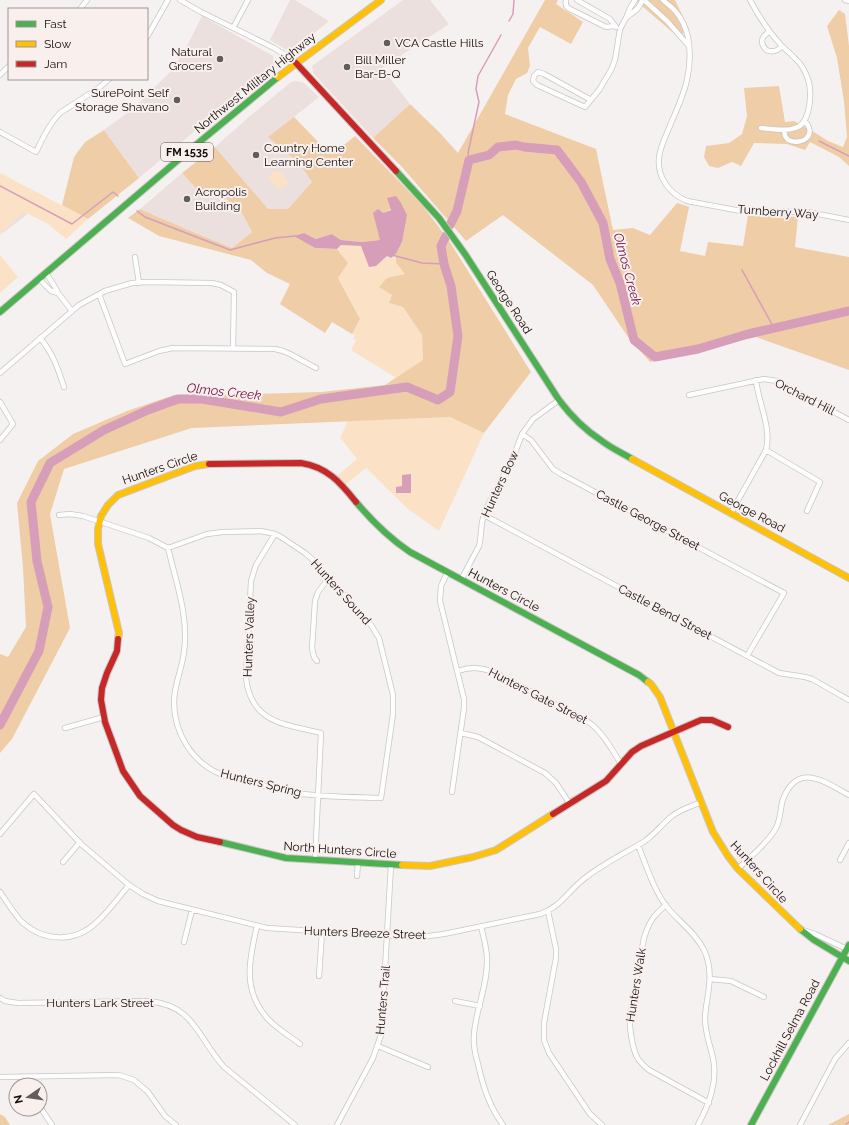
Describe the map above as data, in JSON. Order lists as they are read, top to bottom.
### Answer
{
  "streets": {
    "street": [
      "Northwest Military Highway",
      "FM 1535",
      "Turnberry Way",
      "George Road",
      "Orchard Hill",
      "Hunters Circle",
      "Hunters Bow",
      "Castle George Street",
      "Hunters Sound",
      "Castle Bend Street",
      "Hunters Valley",
      "Hunters Gate Street",
      "Hunters Spring",
      "North Hunters Circle",
      "Hunters Breeze Street",
      "Hunters Walk",
      "Hunters Trail",
      "Hunters Lark Street",
      "Lockhill Selma Road"
    ]
  },
  "crossings": [
    ["Northwest Military Highway", "George Road"],
    ["George Road", "Hunters Bow"],
    ["Hunters Circle", "Hunters Bow"],
    ["Hunters Circle", "North Hunters Circle"],
    ["Hunters Circle", "Hunters Breeze Street"],
    ["Hunters Circle", "Lockhill Selma Road"],
    ["Hunters Bow", "Castle George Street"],
    ["Hunters Bow", "Castle Bend Street"],
    ["Castle George Street", "Castle Bend Street"],
    ["Hunters Sound", "Hunters Valley"],
    ["Hunters Sound", "Hunters Spring"],
    ["Hunters Valley", "Hunters Spring"],
    ["Hunters Gate Street", "North Hunters Circle"],
    ["North Hunters Circle", "Hunters Trail"],
    ["Hunters Breeze Street", "Hunters Trail"]
  ],
  "water": ["Olmos Creek"],
  "places": [
    "VCA Castle Hills",
    "Natural Grocers",
    "Bill Miller Bar-B-Q",
    "SurePoint Self Storage Shavano",
    "Country Home Learning Center",
    "Acropolis Building"
  ],
  "legend": ["Fast", "Slow", "Jam"],
  "north": "left"
}
